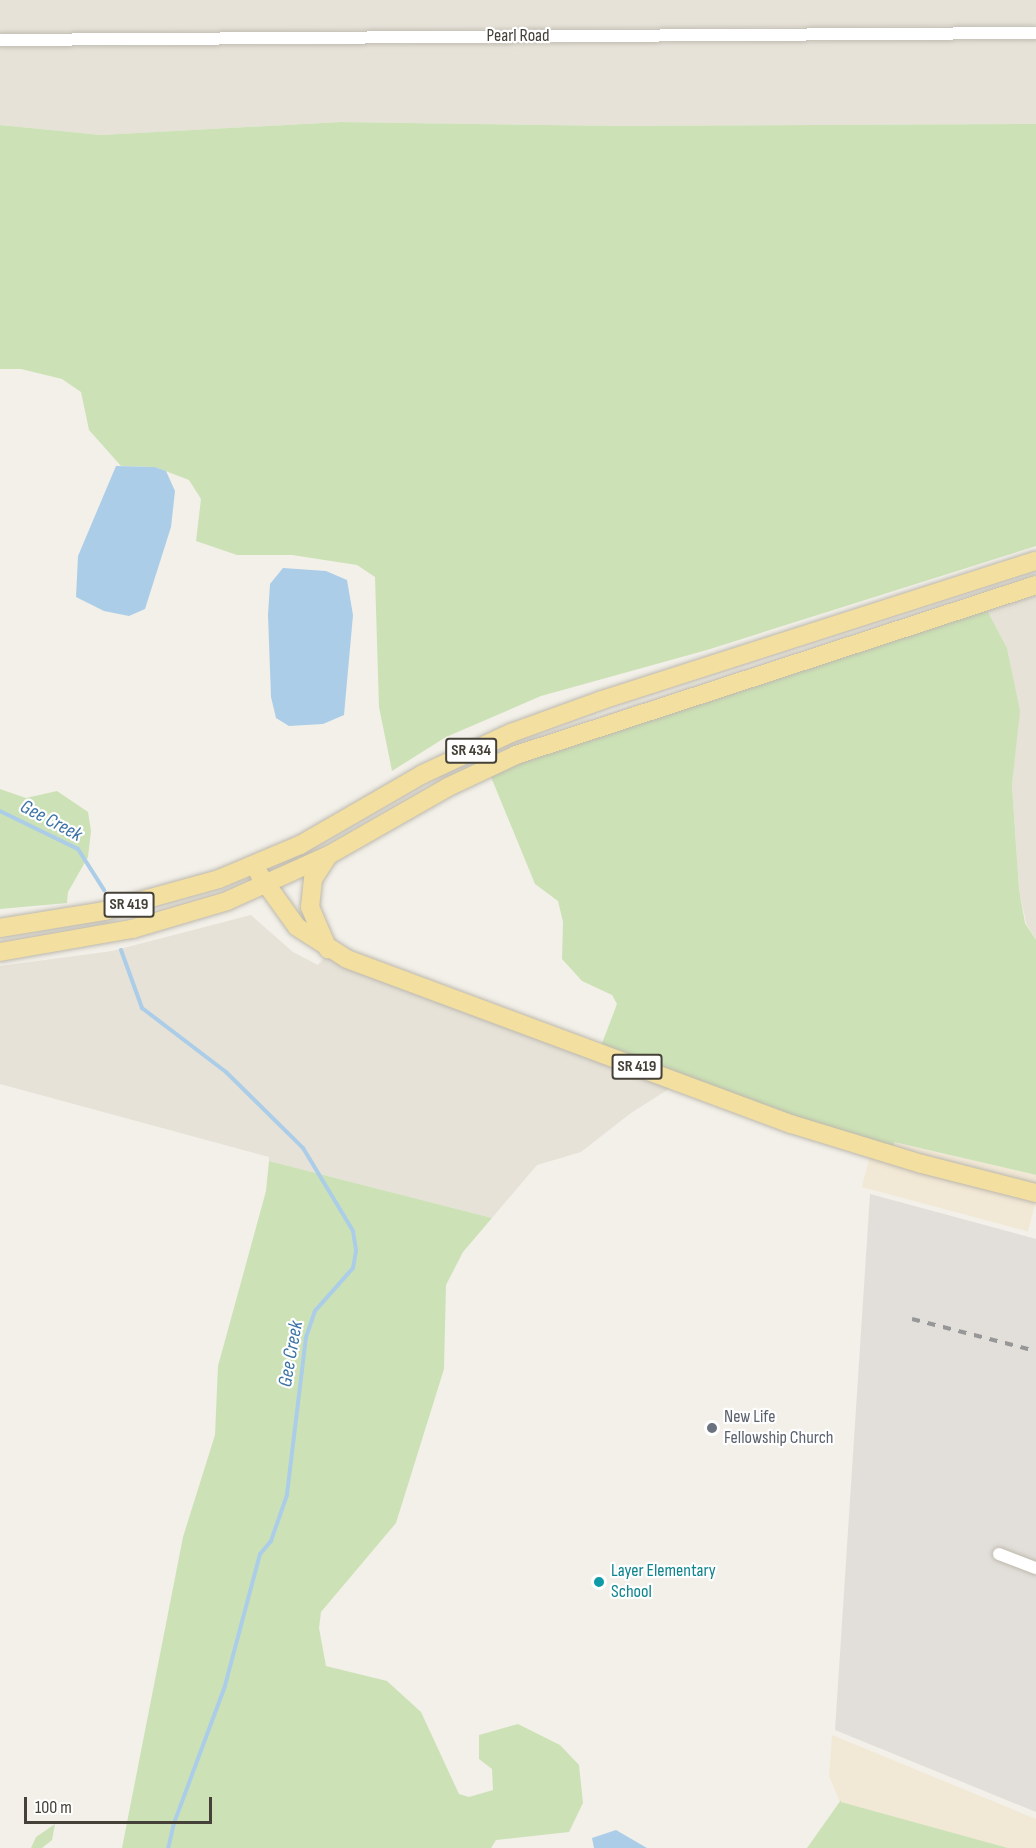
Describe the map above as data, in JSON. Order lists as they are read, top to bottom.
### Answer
{
  "streets": {
    "main road": ["SR 434", "SR 419"],
    "street": ["Pearl Road"]
  },
  "crossings": [
    ["SR 434", "SR 419"]
  ],
  "water": ["Gee Creek"],
  "places": ["New Life Fellowship Church", "Layer Elementary School"],
  "scale_bar": "100 m"
}
